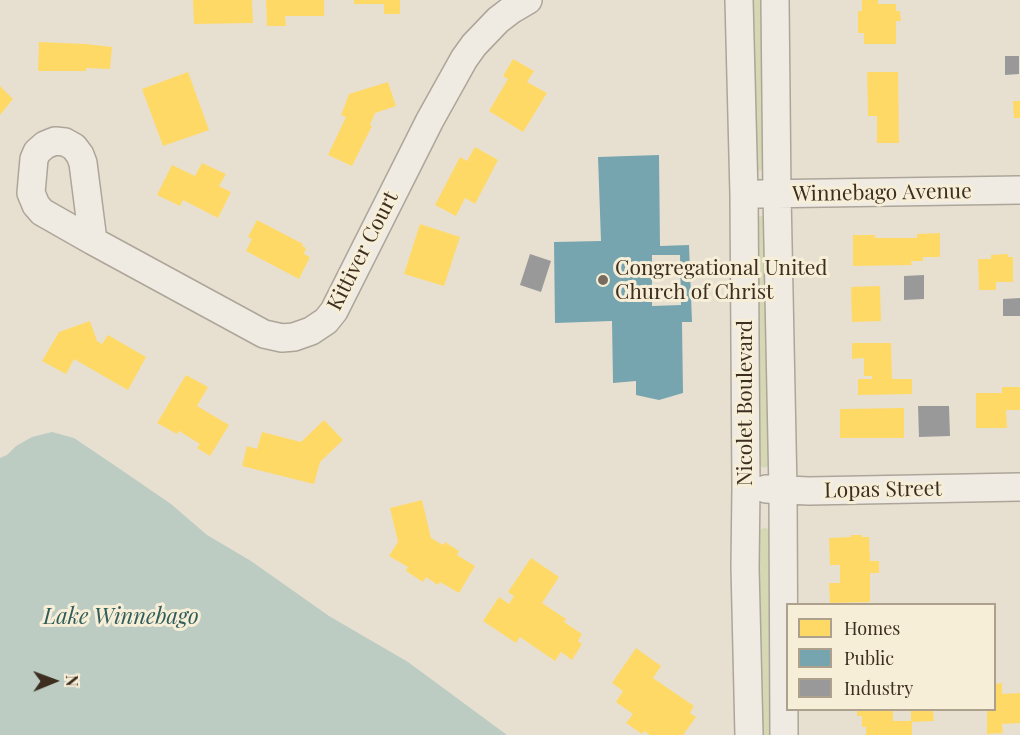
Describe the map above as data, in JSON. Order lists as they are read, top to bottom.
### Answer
{
  "streets": {
    "street": [
      "Winnebago Avenue",
      "Kittiver Court",
      "Nicolet Boulevard",
      "Lopas Street"
    ]
  },
  "crossings": [
    ["Winnebago Avenue", "Nicolet Boulevard"],
    ["Nicolet Boulevard", "Lopas Street"]
  ],
  "water": ["Lake Winnebago"],
  "places": ["Congregational United Church of Christ"],
  "legend": ["Homes", "Public", "Industry"],
  "north": "right"
}
